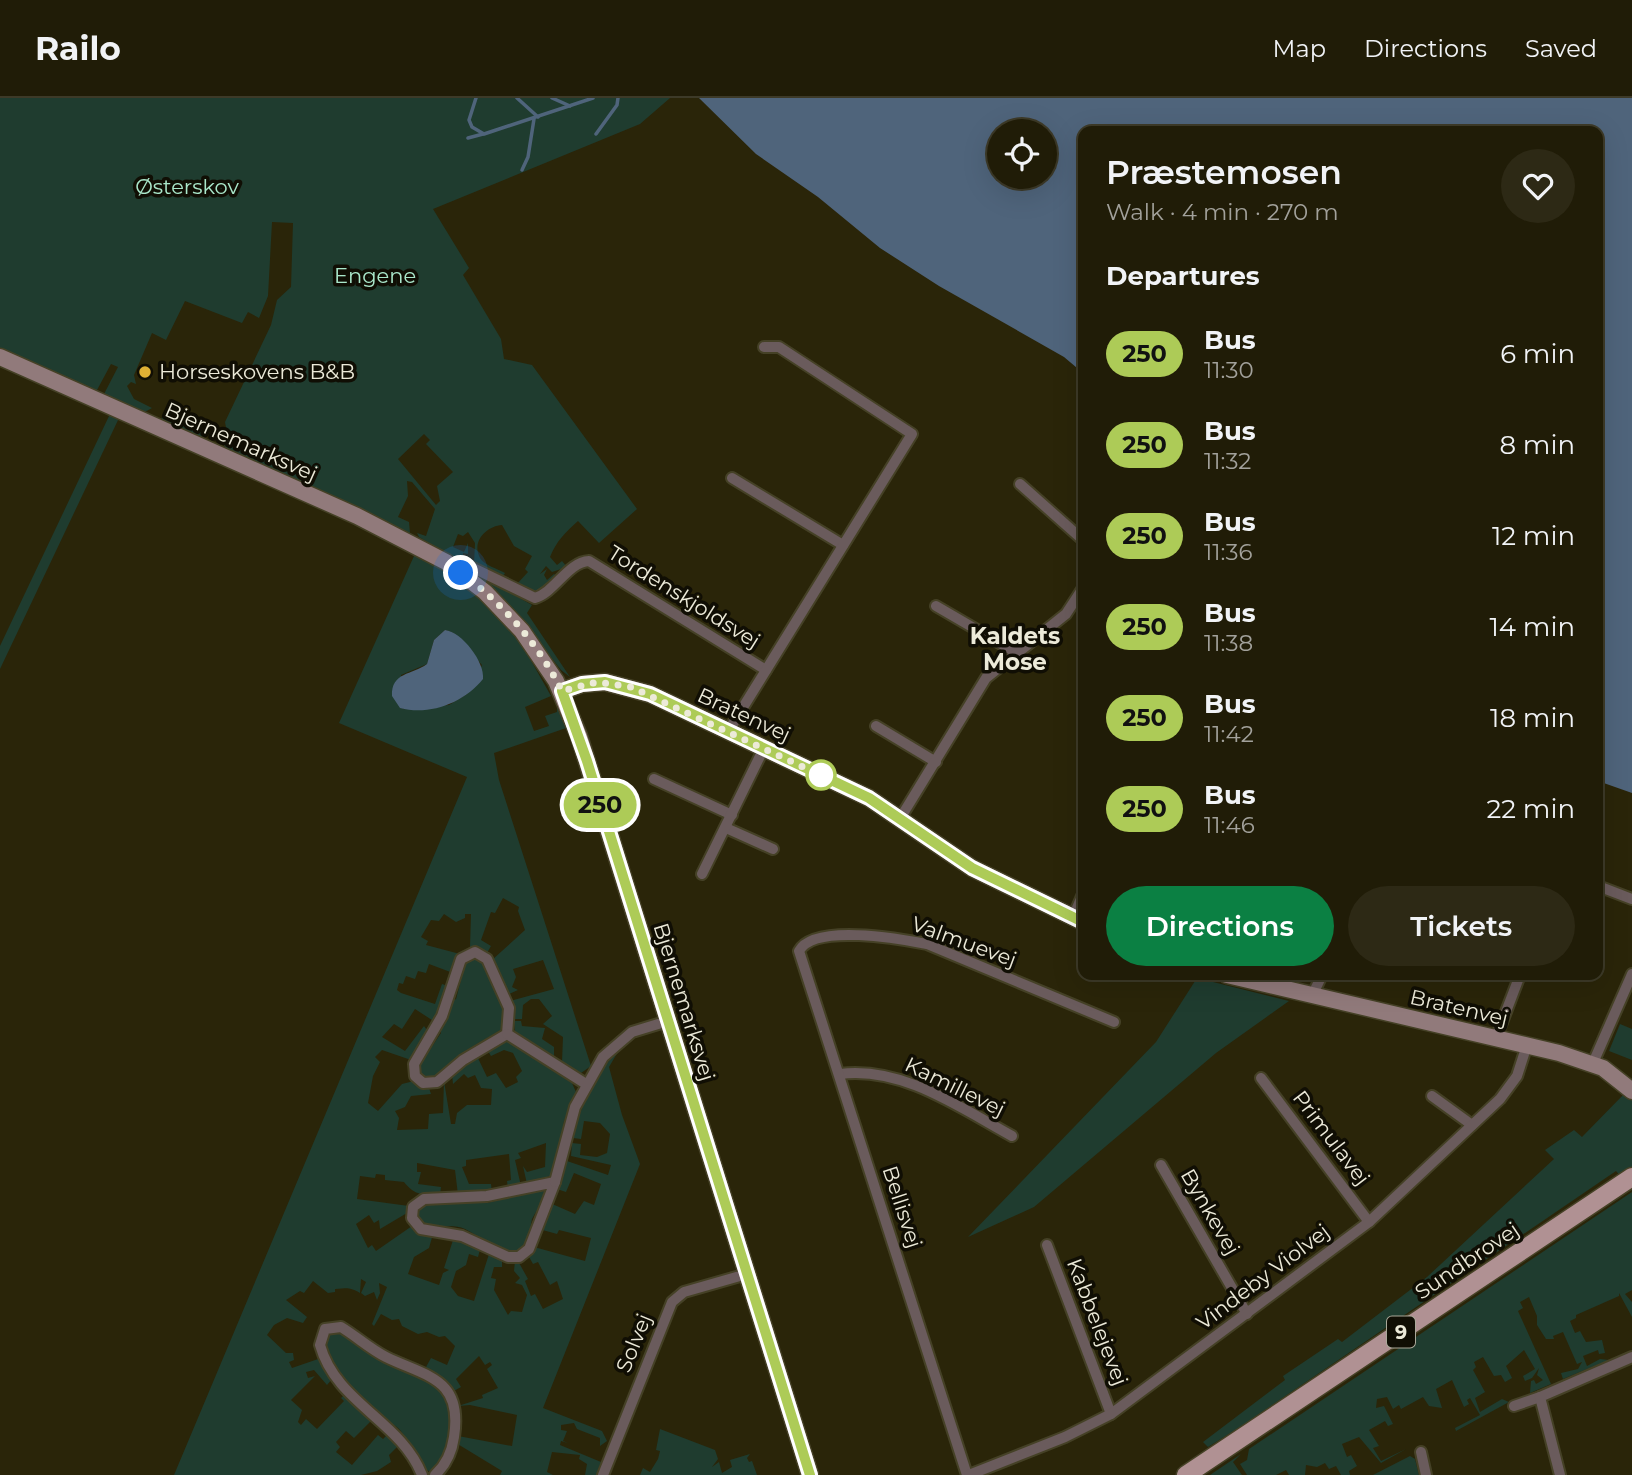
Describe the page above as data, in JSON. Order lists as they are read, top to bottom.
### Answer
{
  "streets": {
    "main road": ["Sundbrovej", "9"],
    "street": [
      "Bjernemarksvej",
      "Tordenskjoldsvej",
      "Bratenvej",
      "Valmuevej",
      "Kamillevej",
      "Primulavej",
      "Bellisvej",
      "Bynkevej",
      "Vindeby Violvej",
      "Kabbelejevej",
      "Solvej"
    ]
  },
  "crossings": [
    ["Bjernemarksvej", "Tordenskjoldsvej"],
    ["Bjernemarksvej", "Bratenvej"],
    ["Bjernemarksvej", "Solvej"],
    ["Tordenskjoldsvej", "Bratenvej"],
    ["Bratenvej", "Vindeby Violvej"],
    ["Valmuevej", "Bellisvej"],
    ["Kamillevej", "Bellisvej"],
    ["Primulavej", "Vindeby Violvej"],
    ["Bellisvej", "Vindeby Violvej"],
    ["Bynkevej", "Vindeby Violvej"],
    ["Vindeby Violvej", "Kabbelejevej"]
  ],
  "districts": ["Kaldets Mose"],
  "parks": ["Østerskov", "Engene"],
  "places": ["Horseskovens B&B"],
  "lines": ["bus line 250"],
  "page": {
    "header": "Railo",
    "nav": ["Map", "Directions", "Saved"],
    "on_map": "250",
    "heading": [
      ["Præstemosen", "Walk · 4 min · 270 m"],
      "Departures"
    ],
    "list": [
      {
        "mark": "250",
        "name": "Bus",
        "note": "11:30",
        "value": "6 min"
      },
      {
        "mark": "250",
        "name": "Bus",
        "note": "11:32",
        "value": "8 min"
      },
      {
        "mark": "250",
        "name": "Bus",
        "note": "11:36",
        "value": "12 min"
      },
      {
        "mark": "250",
        "name": "Bus",
        "note": "11:38",
        "value": "14 min"
      },
      {
        "mark": "250",
        "name": "Bus",
        "note": "11:42",
        "value": "18 min"
      },
      {
        "mark": "250",
        "name": "Bus",
        "note": "11:46",
        "value": "22 min"
      }
    ],
    "buttons": ["Directions", "Tickets"]
  }
}
